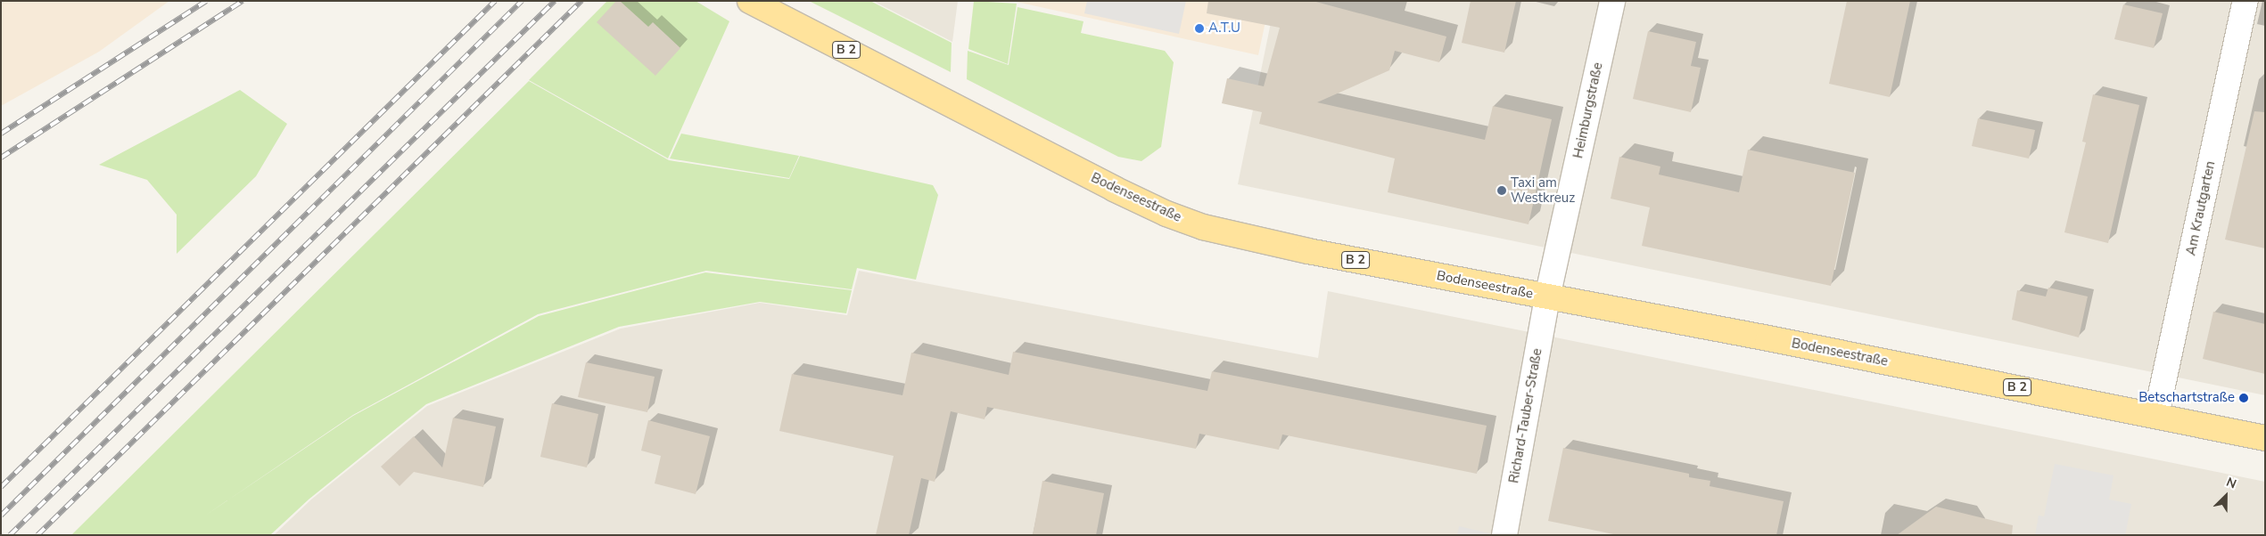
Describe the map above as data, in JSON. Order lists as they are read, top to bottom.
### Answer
{
  "streets": {
    "main road": ["B 2", "Bodenseestraße"],
    "street": ["Heimburgstraße", "Am Krautgarten", "Richard-Tauber-Straße"]
  },
  "crossings": [
    ["Heimburgstraße", "Bodenseestraße"],
    ["Heimburgstraße", "Richard-Tauber-Straße"],
    ["Bodenseestraße", "Am Krautgarten"],
    ["Bodenseestraße", "Richard-Tauber-Straße"]
  ],
  "places": ["A.T.U", "Taxi am Westkreuz", "Betschartstraße"],
  "north": "top right"
}
